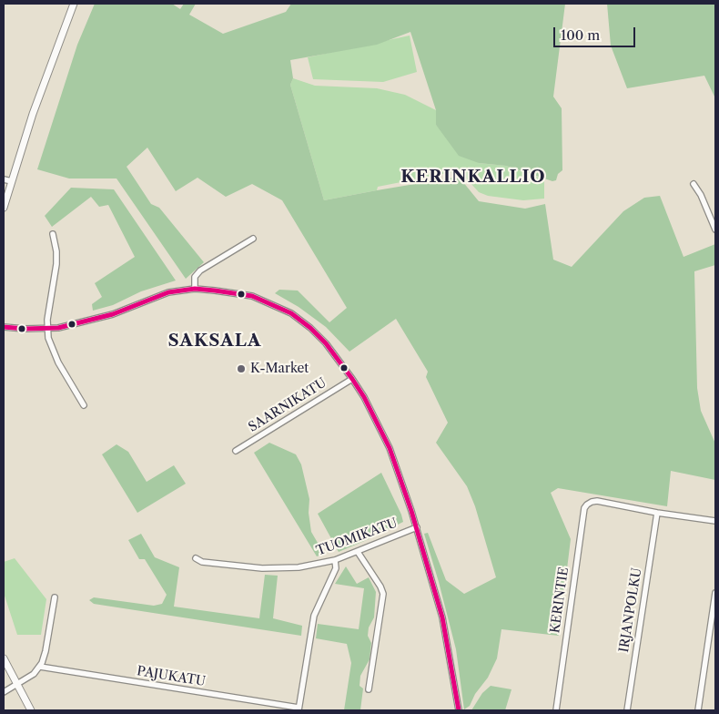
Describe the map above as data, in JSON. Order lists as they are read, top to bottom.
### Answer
{
  "streets": {
    "street": [
      "SAARNIKATU",
      "TUOMIKATU",
      "KERINTIE",
      "IRJANPOLKU",
      "PAJUKATU"
    ]
  },
  "crossings": [
    ["KERINTIE", "IRJANPOLKU"]
  ],
  "districts": ["KERINKALLIO", "SAKSALA"],
  "places": ["K-Market"],
  "scale_bar": "100 m"
}
